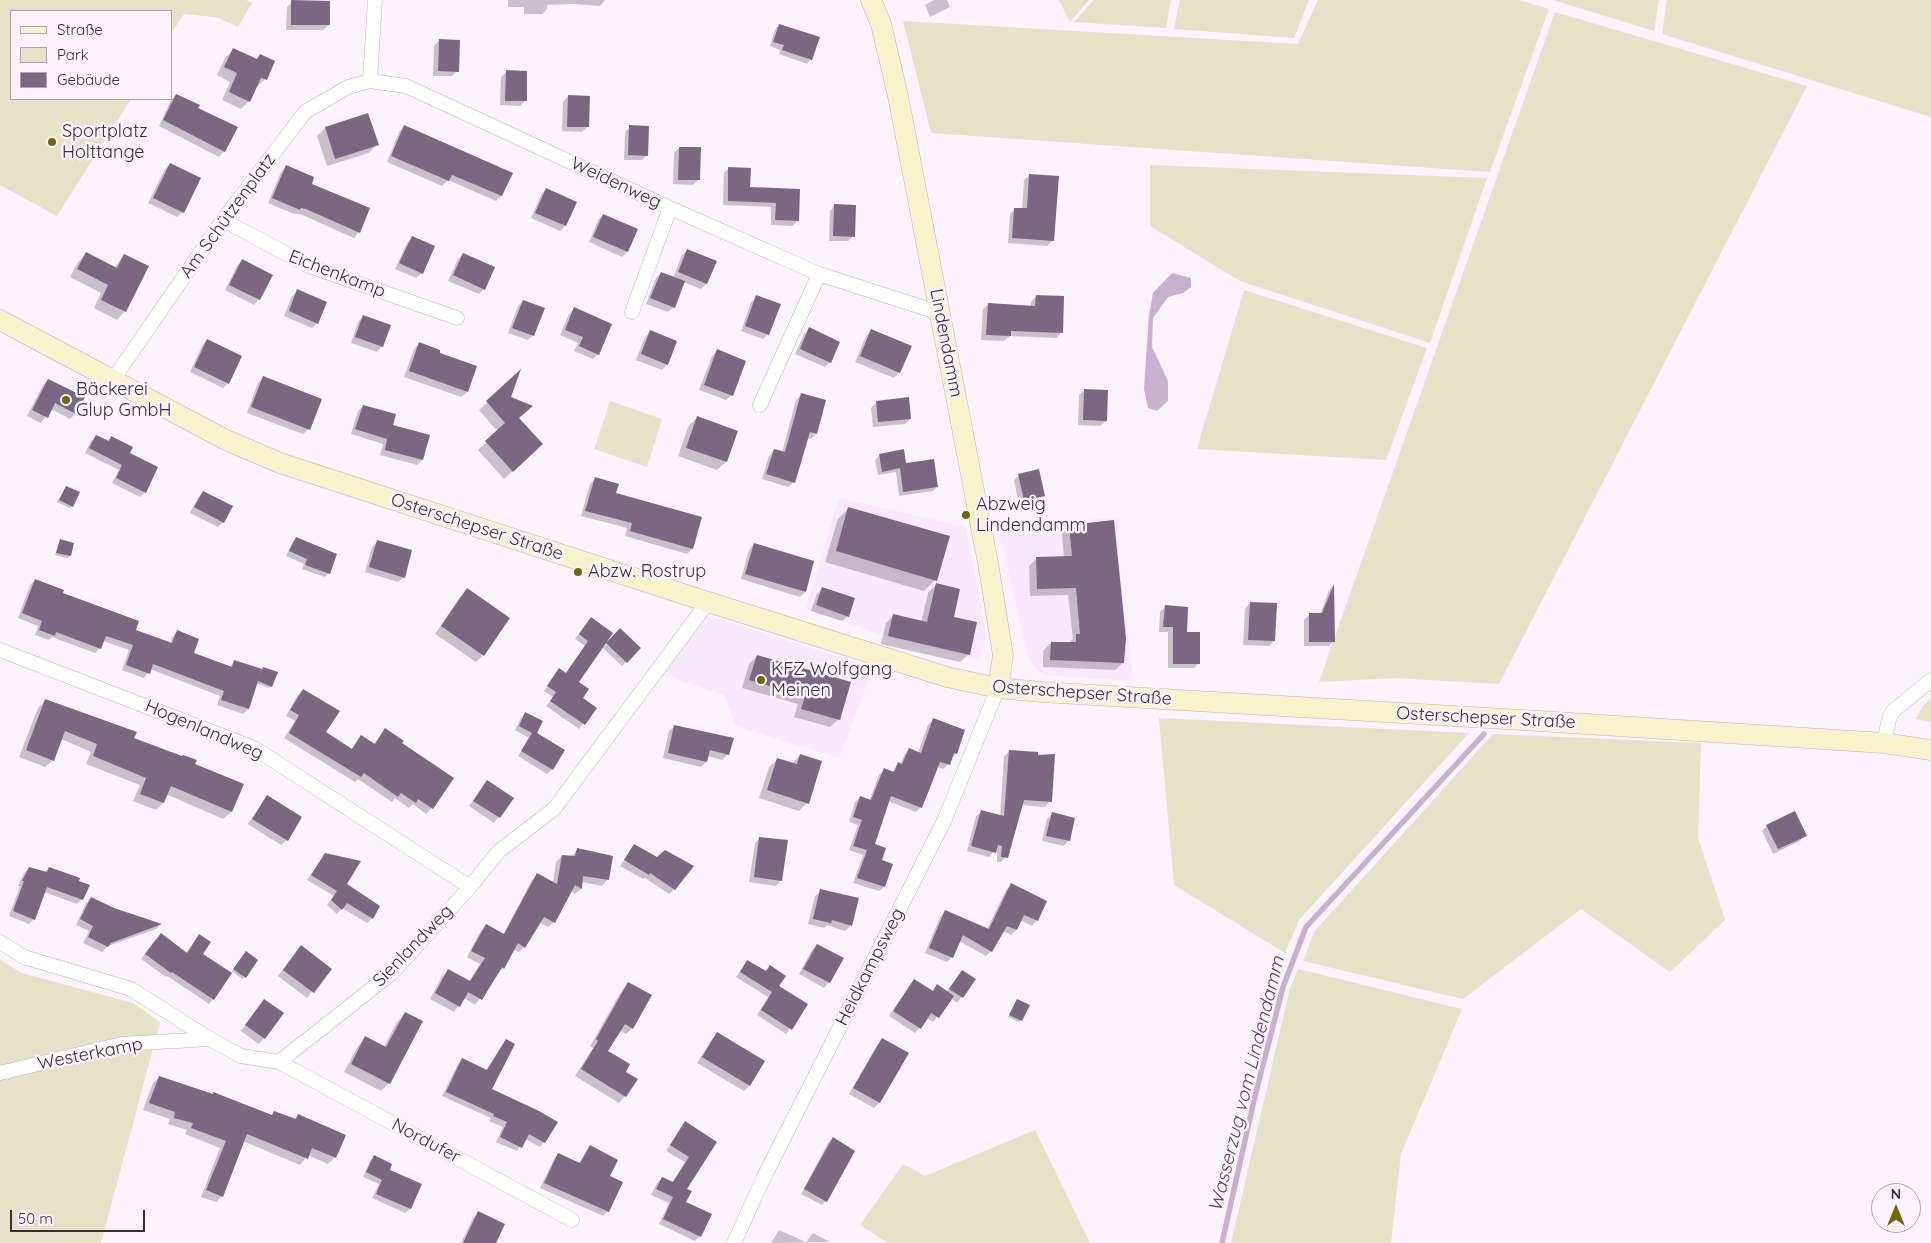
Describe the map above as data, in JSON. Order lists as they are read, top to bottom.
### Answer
{
  "streets": {
    "main road": ["Lindendamm", "Osterschepser Straße"],
    "street": [
      "Weidenweg",
      "Am Schützenplatz",
      "Eichenkamp",
      "Hogenlandweg",
      "Sienlandweg",
      "Heidkampsweg",
      "Westerkamp",
      "Nordufer"
    ]
  },
  "crossings": [
    ["Weidenweg", "Am Schützenplatz"],
    ["Weidenweg", "Lindendamm"],
    ["Am Schützenplatz", "Eichenkamp"],
    ["Am Schützenplatz", "Osterschepser Straße"],
    ["Lindendamm", "Osterschepser Straße"],
    ["Lindendamm", "Heidkampsweg"],
    ["Osterschepser Straße", "Sienlandweg"],
    ["Osterschepser Straße", "Heidkampsweg"],
    ["Hogenlandweg", "Sienlandweg"],
    ["Sienlandweg", "Nordufer"]
  ],
  "water": ["Wasserzug vom Lindendamm"],
  "places": [
    "Sportplatz Holttange",
    "Bäckerei Glup GmbH",
    "Abzweig Lindendamm",
    "Abzw. Rostrup",
    "KFZ Wolfgang Meinen"
  ],
  "legend": ["Straße", "Park", "Gebäude"],
  "scale_bar": "50 m",
  "north": "top"
}
